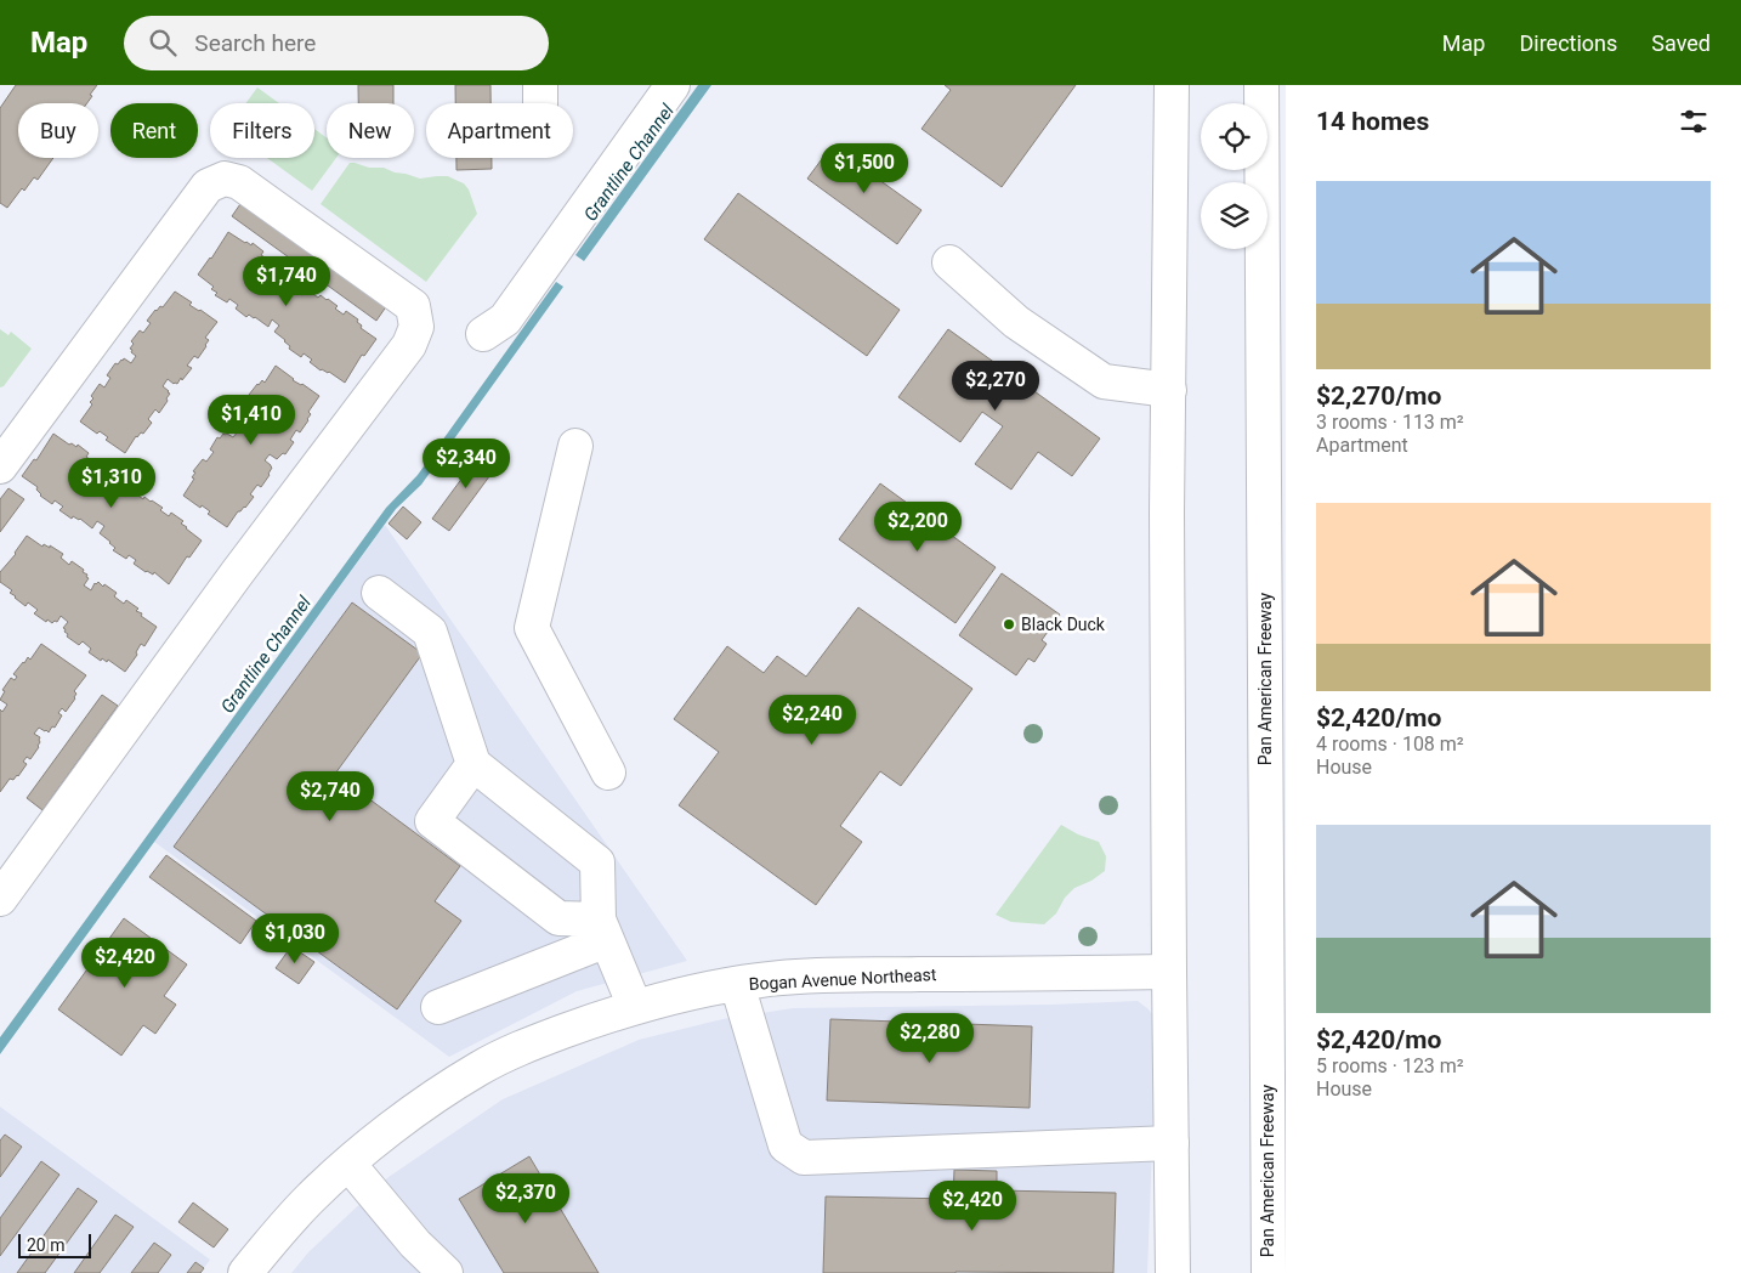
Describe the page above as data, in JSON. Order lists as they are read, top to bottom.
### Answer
{
  "streets": {
    "main road": ["Pan American Freeway", "Bogan Avenue Northeast"]
  },
  "water": ["Grantline Channel"],
  "places": ["Black Duck"],
  "scale_bar": "20 m",
  "page": {
    "header": "Map",
    "search": "Search here",
    "nav": ["Map", "Directions", "Saved"],
    "heading": "14 homes",
    "chip": [
      "Buy",
      "Rent",
      "Filters",
      "New",
      "Apartment"
    ],
    "price": [
      "$1,500",
      "$1,740",
      "$2,270",
      "$1,410",
      "$2,340",
      "$1,310",
      "$2,200",
      "$2,240",
      "$2,740",
      "$1,030",
      "$2,420",
      "$2,280",
      "$2,370",
      "$2,420"
    ],
    "list": [
      {
        "name": "$2,270/mo",
        "note": "3 rooms · 113 m² · Apartment"
      },
      {
        "name": "$2,420/mo",
        "note": "4 rooms · 108 m² · House"
      },
      {
        "name": "$2,420/mo",
        "note": "5 rooms · 123 m² · House"
      }
    ],
    "scale": "20 m"
  }
}
